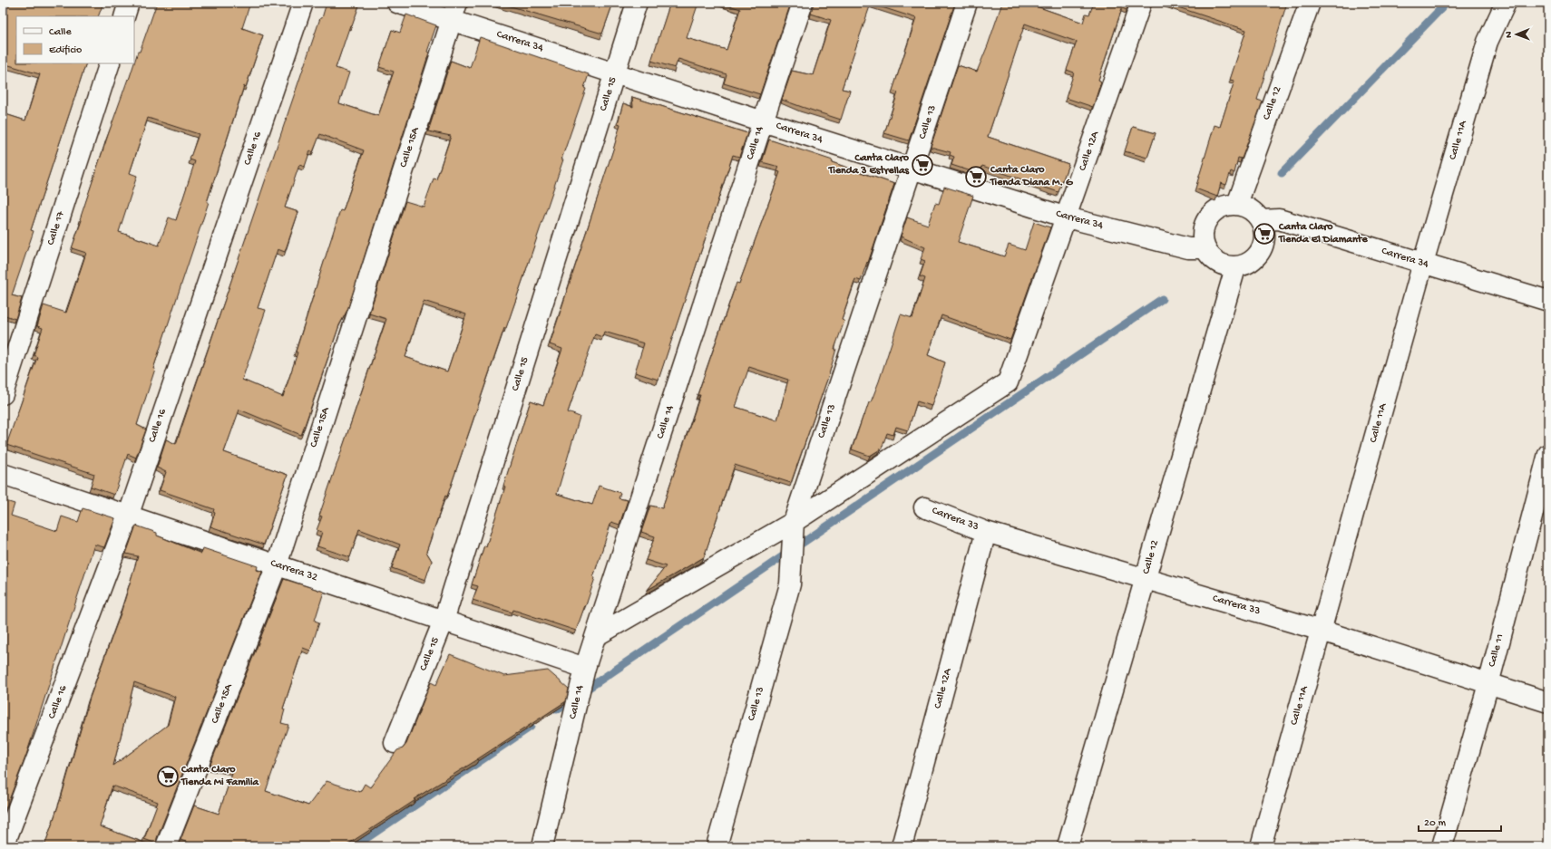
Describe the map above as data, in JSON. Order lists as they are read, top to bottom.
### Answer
{
  "streets": {
    "street": [
      "Carrera 34",
      "Calle 15",
      "Calle 12",
      "Calle 13",
      "Calle 11A",
      "Calle 14",
      "Calle 15A",
      "Calle 16",
      "Calle 12A",
      "Calle 17",
      "Carrera 33",
      "Carrera 32",
      "Calle 11"
    ]
  },
  "crossings": [
    ["Carrera 34", "Calle 15"],
    ["Carrera 34", "Calle 12"],
    ["Carrera 34", "Calle 13"],
    ["Carrera 34", "Calle 11A"],
    ["Carrera 34", "Calle 14"],
    ["Carrera 34", "Calle 15A"],
    ["Carrera 34", "Calle 12A"],
    ["Calle 15", "Carrera 32"],
    ["Calle 12", "Carrera 33"],
    ["Calle 13", "Calle 12A"],
    ["Calle 11A", "Carrera 33"],
    ["Calle 14", "Carrera 32"],
    ["Calle 15A", "Carrera 32"],
    ["Calle 16", "Carrera 32"],
    ["Calle 12A", "Carrera 33"],
    ["Carrera 33", "Calle 11"]
  ],
  "places": {
    "supermarket": [
      "Canta Claro Tienda 3 Estrellas",
      "Canta Claro Tienda Diana M. G",
      "Canta Claro Tienda El Diamante",
      "Canta Claro Tienda Mi Familia"
    ]
  },
  "legend": ["Calle", "Edificio"],
  "scale_bar": "20 m",
  "north": "left"
}
